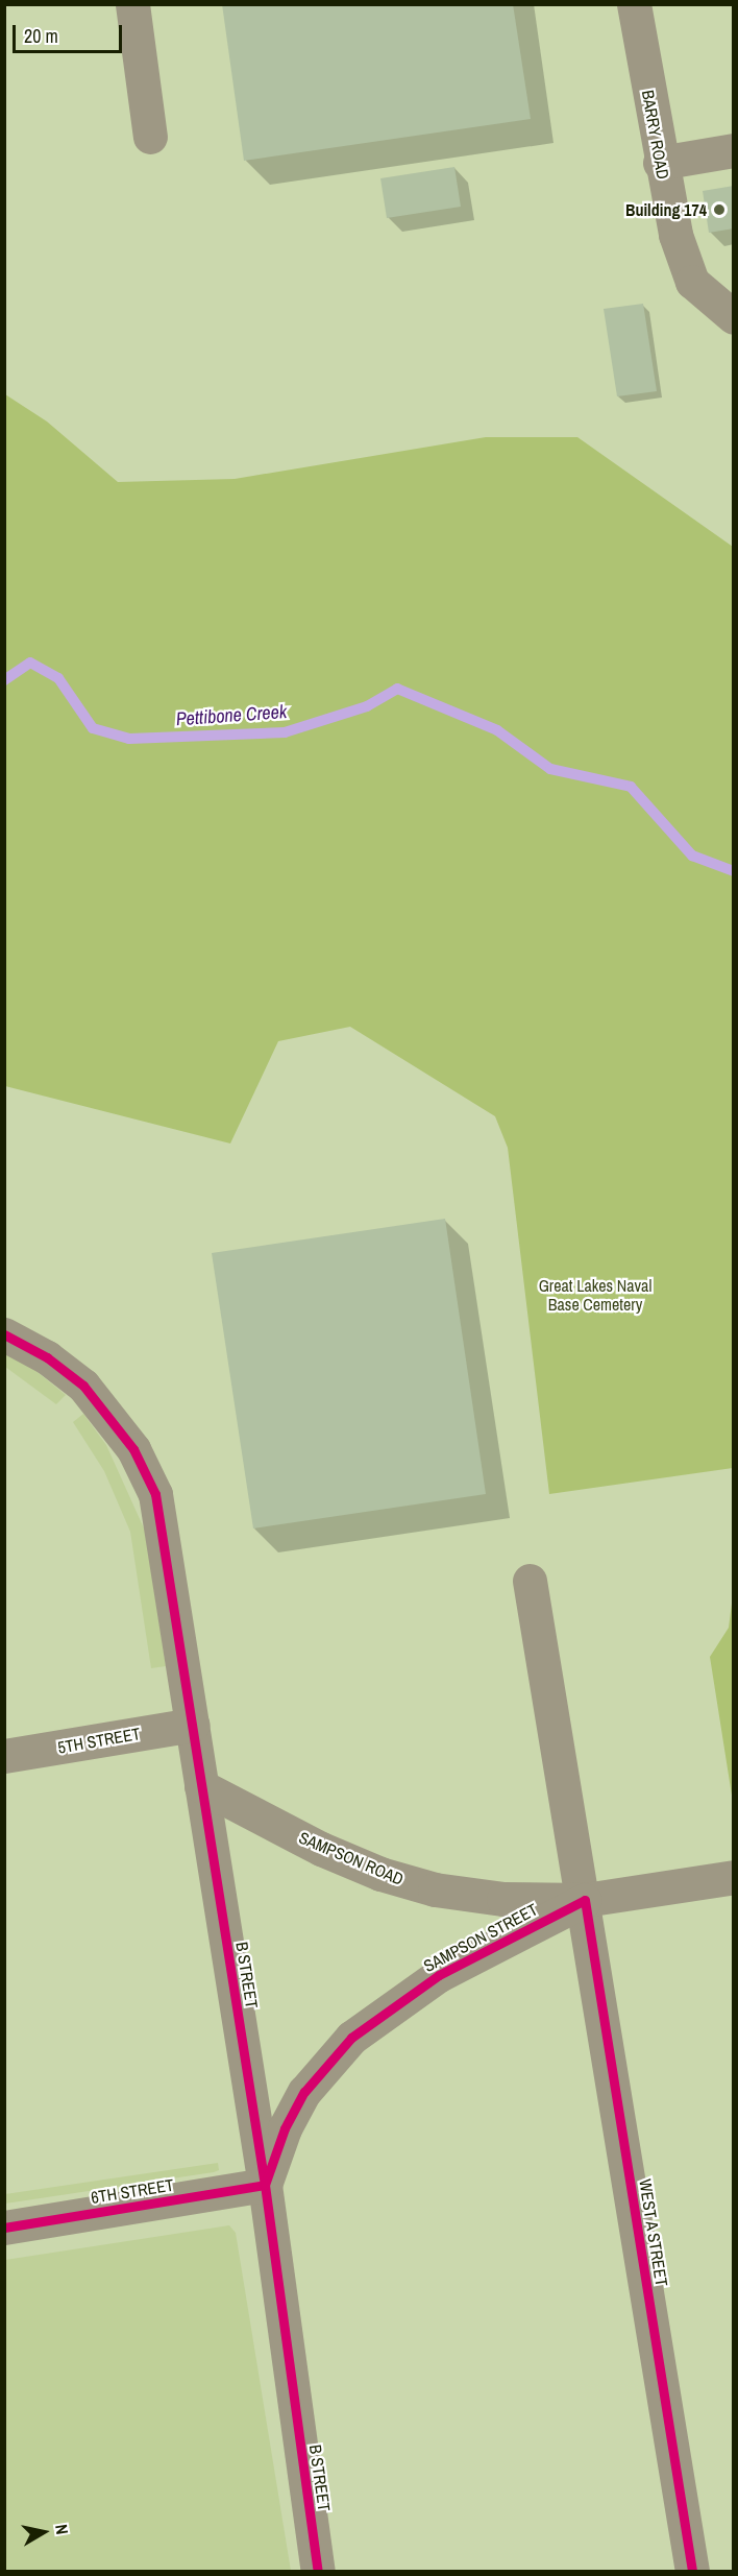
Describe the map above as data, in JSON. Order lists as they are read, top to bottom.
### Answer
{
  "streets": {
    "street": [
      "BARRY ROAD",
      "5TH STREET",
      "SAMPSON ROAD",
      "SAMPSON STREET",
      "B STREET",
      "6TH STREET",
      "WEST A STREET"
    ]
  },
  "crossings": [
    ["5TH STREET", "B STREET"],
    ["SAMPSON ROAD", "SAMPSON STREET"],
    ["SAMPSON ROAD", "B STREET"],
    ["SAMPSON ROAD", "WEST A STREET"],
    ["SAMPSON STREET", "B STREET"],
    ["SAMPSON STREET", "6TH STREET"],
    ["SAMPSON STREET", "WEST A STREET"],
    ["B STREET", "6TH STREET"]
  ],
  "water": ["Pettibone Creek"],
  "parks": ["Great Lakes Naval Base Cemetery"],
  "places": ["Building 174"],
  "scale_bar": "20 m",
  "north": "right"
}
